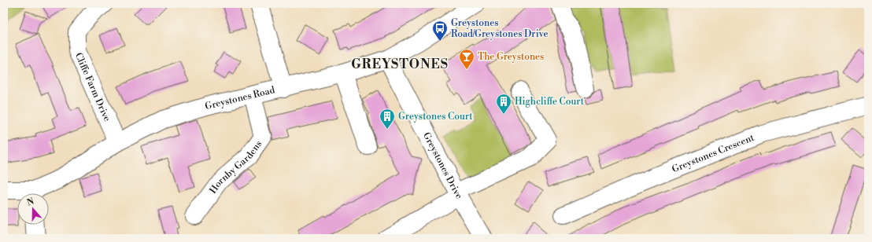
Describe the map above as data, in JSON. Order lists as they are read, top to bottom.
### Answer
{
  "streets": {
    "street": [
      "Cliffe Farm Drive",
      "Greystones Road",
      "Greystones Crescent",
      "Greystones Drive",
      "Hornby Gardens"
    ]
  },
  "crossings": [
    ["Cliffe Farm Drive", "Greystones Road"],
    ["Greystones Road", "Greystones Drive"],
    ["Greystones Road", "Hornby Gardens"]
  ],
  "districts": ["GREYSTONES"],
  "places": {
    "bus stop": ["Greystones Road/Greystones Drive"],
    "bar": ["The Greystones"],
    "building": ["Highcliffe Court", "Greystones Court"]
  },
  "north": "top"
}
